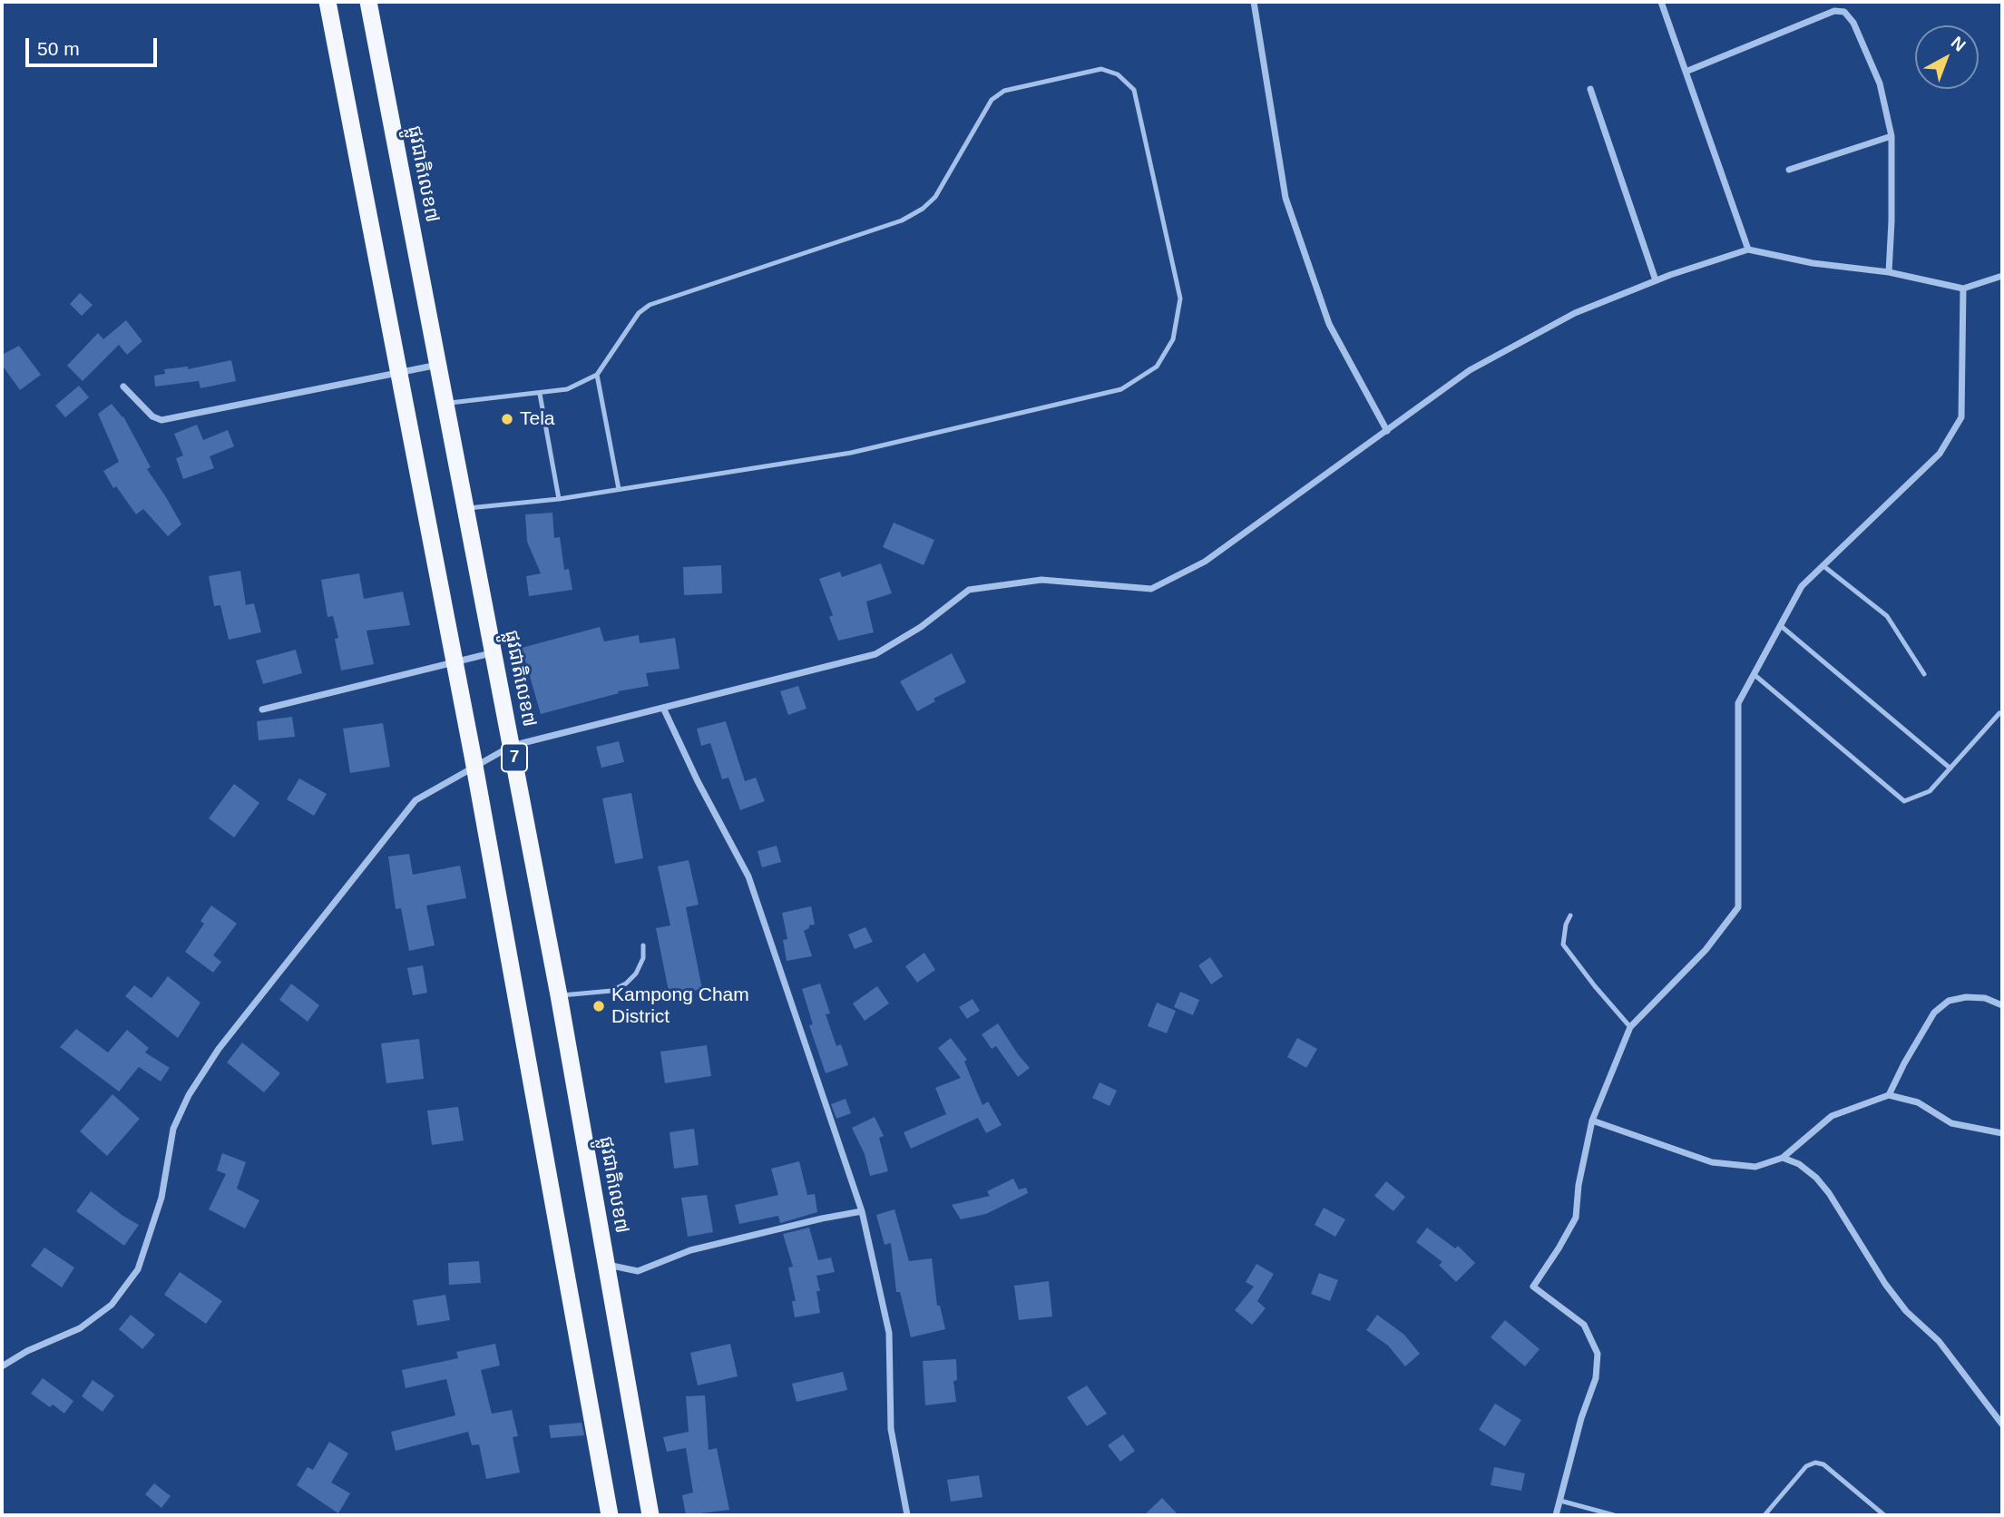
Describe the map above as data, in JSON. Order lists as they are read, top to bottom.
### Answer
{
  "streets": {
    "highway": ["ផ្លូវជាតិលេខ៧", "7"]
  },
  "places": ["Tela", "Kampong Cham District"],
  "scale_bar": "50 m",
  "north": "top right"
}
